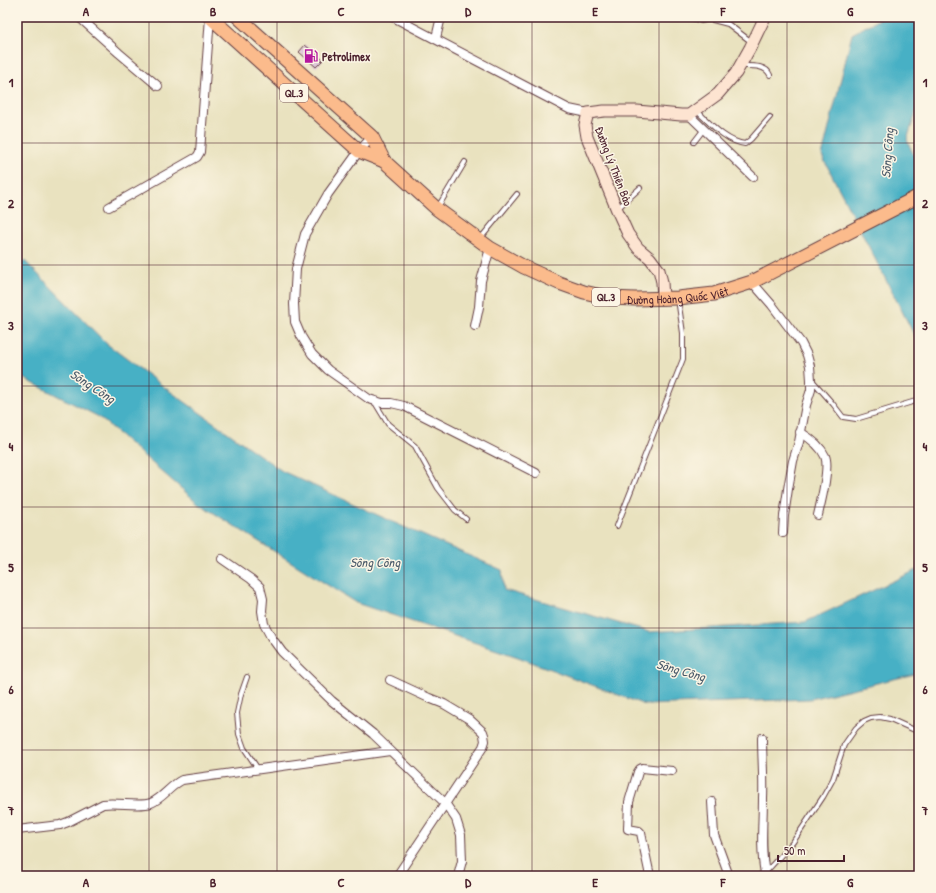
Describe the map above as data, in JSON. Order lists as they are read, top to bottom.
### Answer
{
  "streets": {
    "highway": ["QL.3", "Đường Hoàng Quốc Việt"],
    "main road": ["Đường Lý Thiên Bảo"]
  },
  "crossings": [
    ["Đường Lý Thiên Bảo", "Đường Hoàng Quốc Việt"]
  ],
  "water": ["Sông Công"],
  "places": {
    "fuel station": ["Petrolimex"]
  },
  "scale_bar": "50 m",
  "grid": {
    "columns": [
      "A",
      "B",
      "C",
      "D",
      "E",
      "F",
      "G"
    ],
    "rows": [
      "1",
      "2",
      "3",
      "4",
      "5",
      "6",
      "7"
    ]
  }
}
